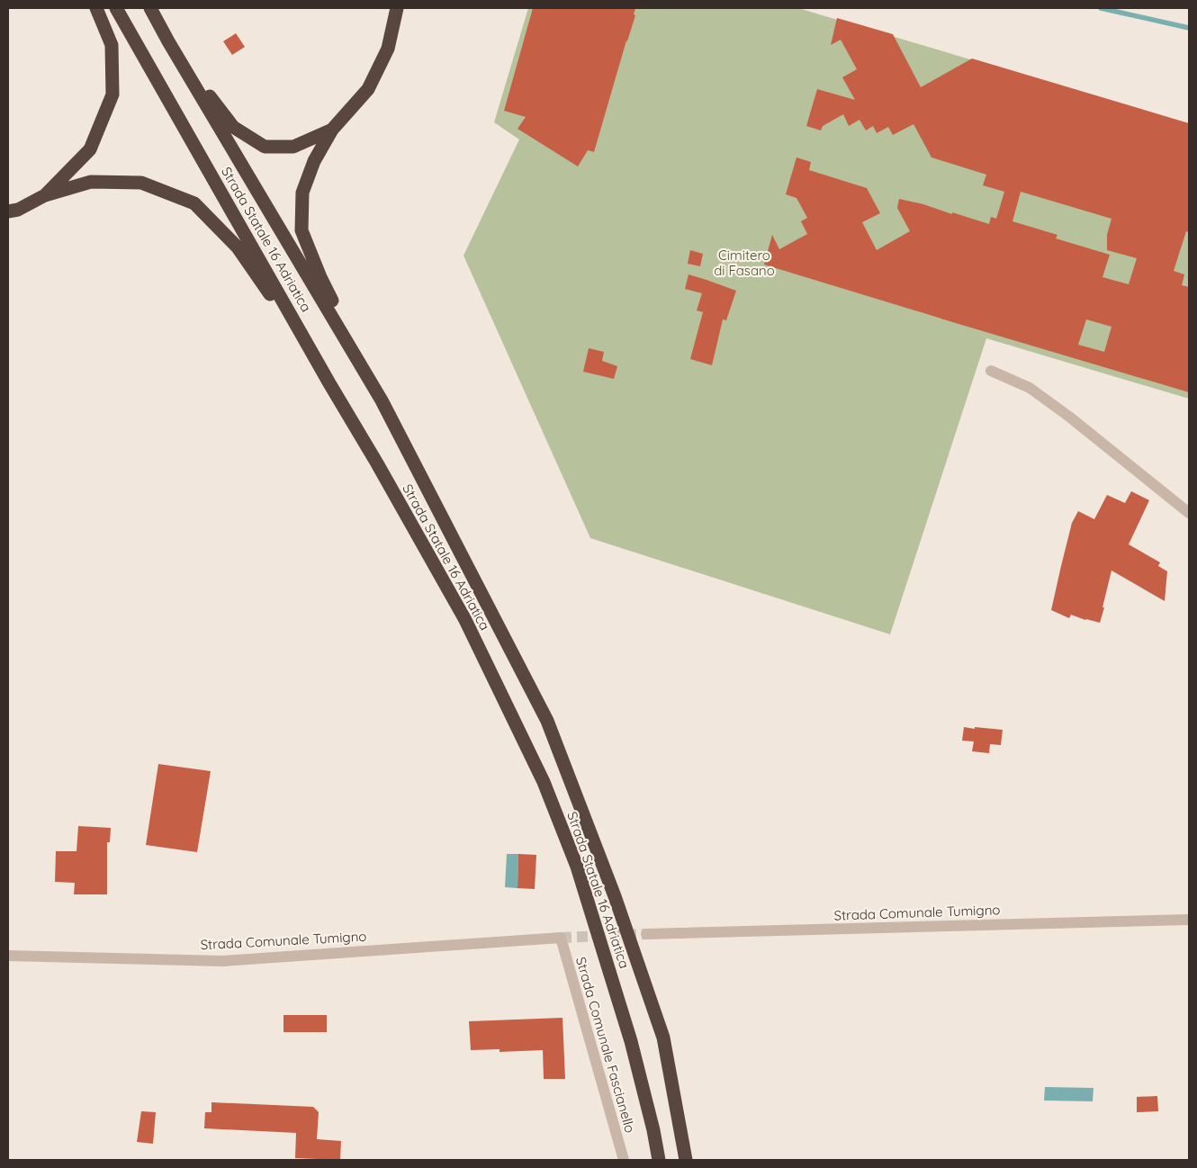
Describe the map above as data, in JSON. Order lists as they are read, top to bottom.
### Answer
{
  "streets": {
    "highway": ["Strada Statale 16 Adriatica"],
    "street": ["Strada Comunale Tumigno", "Strada Comunale Fascianello"]
  },
  "crossings": [
    ["Strada Comunale Tumigno", "Strada Comunale Fascianello"]
  ],
  "parks": ["Cimitero di Fasano"]
}
